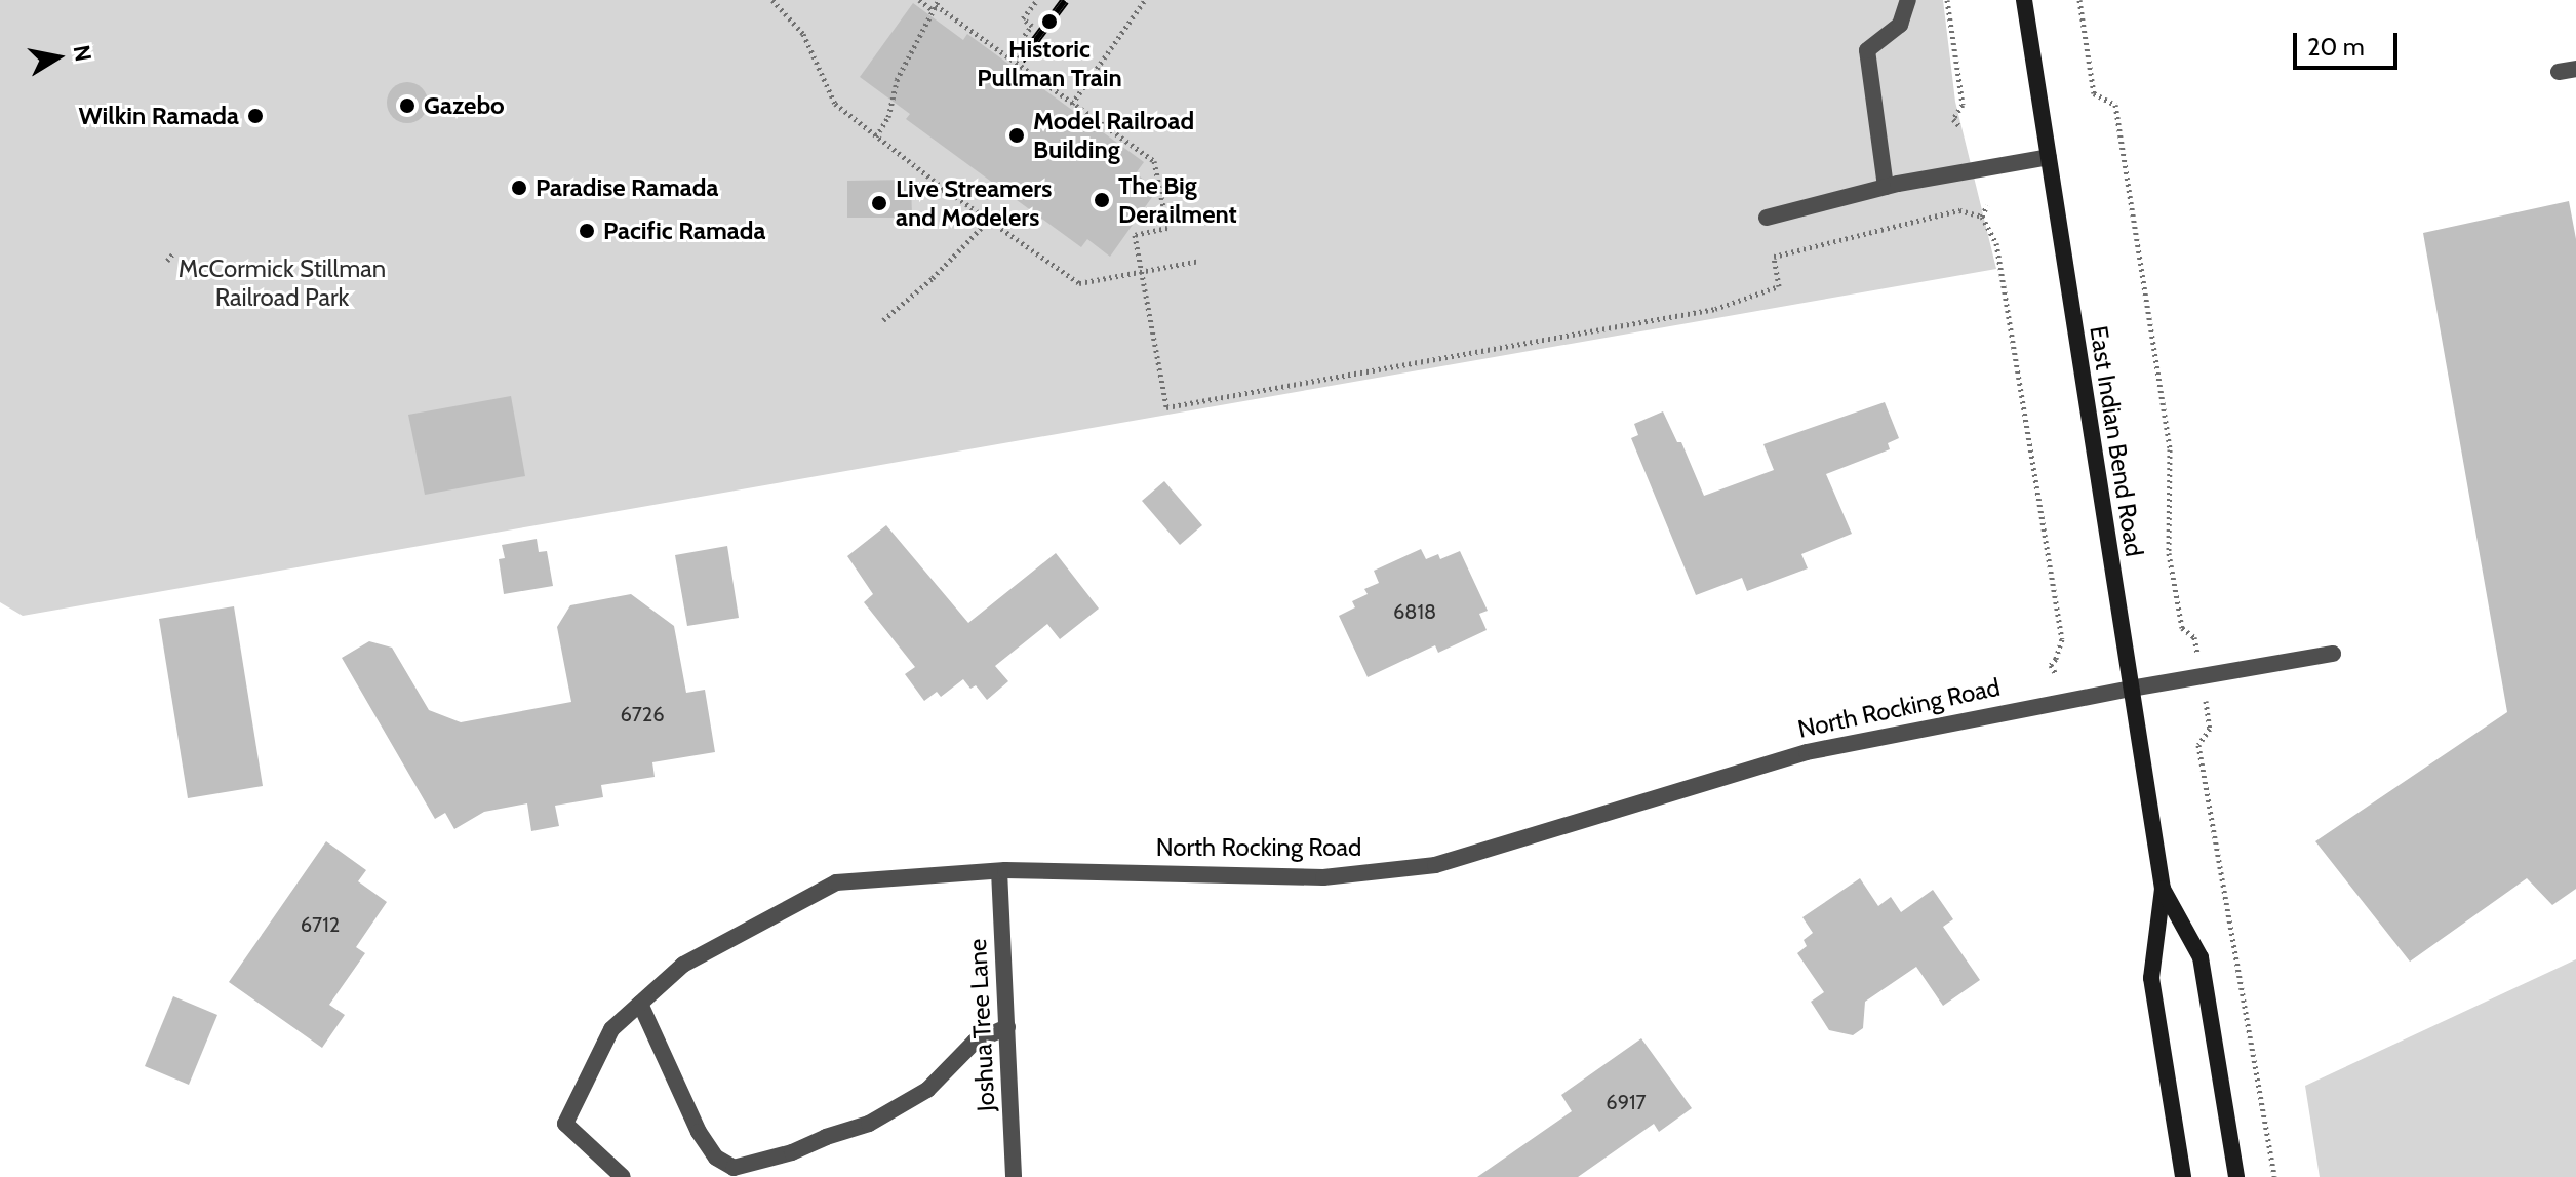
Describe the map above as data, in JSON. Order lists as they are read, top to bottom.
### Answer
{
  "streets": {
    "main road": ["East Indian Bend Road"],
    "street": ["North Rocking Road", "Joshua Tree Lane"]
  },
  "crossings": [
    ["East Indian Bend Road", "North Rocking Road"],
    ["North Rocking Road", "Joshua Tree Lane"]
  ],
  "parks": ["McCormick Stillman Railroad Park"],
  "places": [
    "Historic Pullman Train",
    "Gazebo",
    "Wilkin Ramada",
    "Model Railroad Building",
    "Paradise Ramada",
    "The Big Derailment",
    "Live Streamers and Modelers",
    "Pacific Ramada"
  ],
  "house_numbers": [
    "6818",
    "6726",
    "6712",
    "6917"
  ],
  "scale_bar": "20 m",
  "north": "right"
}
